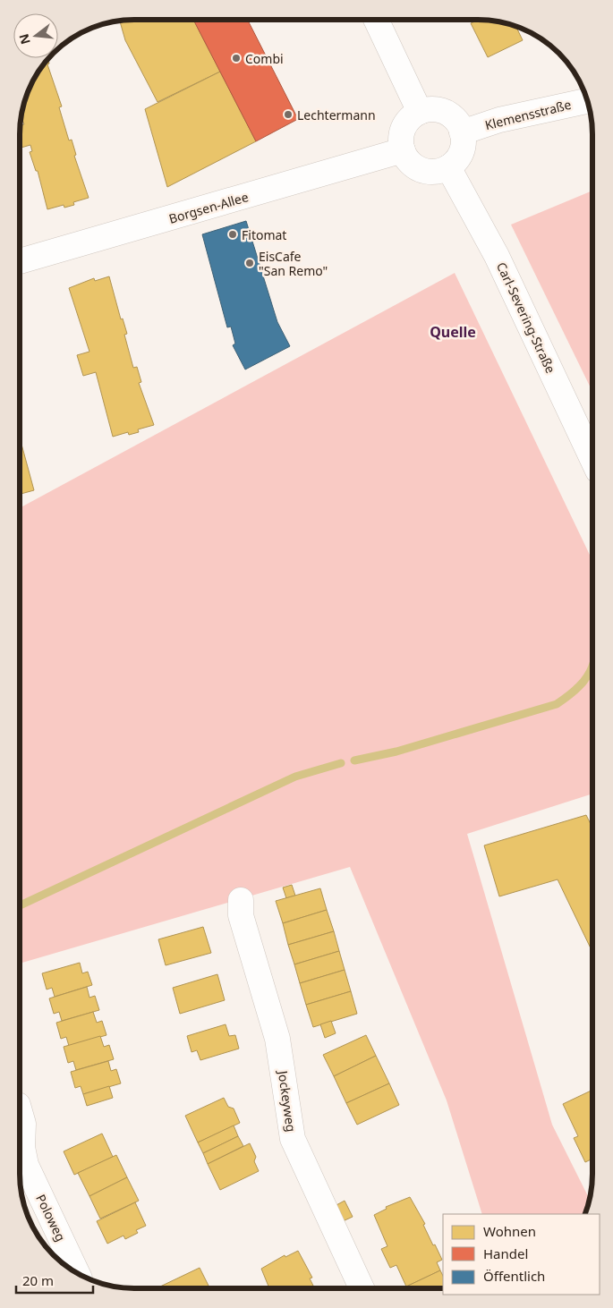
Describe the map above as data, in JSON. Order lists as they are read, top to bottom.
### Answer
{
  "streets": {
    "street": [
      "Klemensstraße",
      "Borgsen-Allee",
      "Carl-Severing-Straße",
      "Jockeyweg",
      "Poloweg"
    ]
  },
  "crossings": [
    ["Klemensstraße", "Borgsen-Allee"],
    ["Klemensstraße", "Carl-Severing-Straße"],
    ["Borgsen-Allee", "Carl-Severing-Straße"]
  ],
  "districts": ["Quelle"],
  "places": [
    "Combi",
    "Lechtermann",
    "Fitomat",
    "EisCafe \"San Remo\""
  ],
  "legend": ["Wohnen", "Handel", "Öffentlich"],
  "scale_bar": "20 m",
  "north": "left"
}
